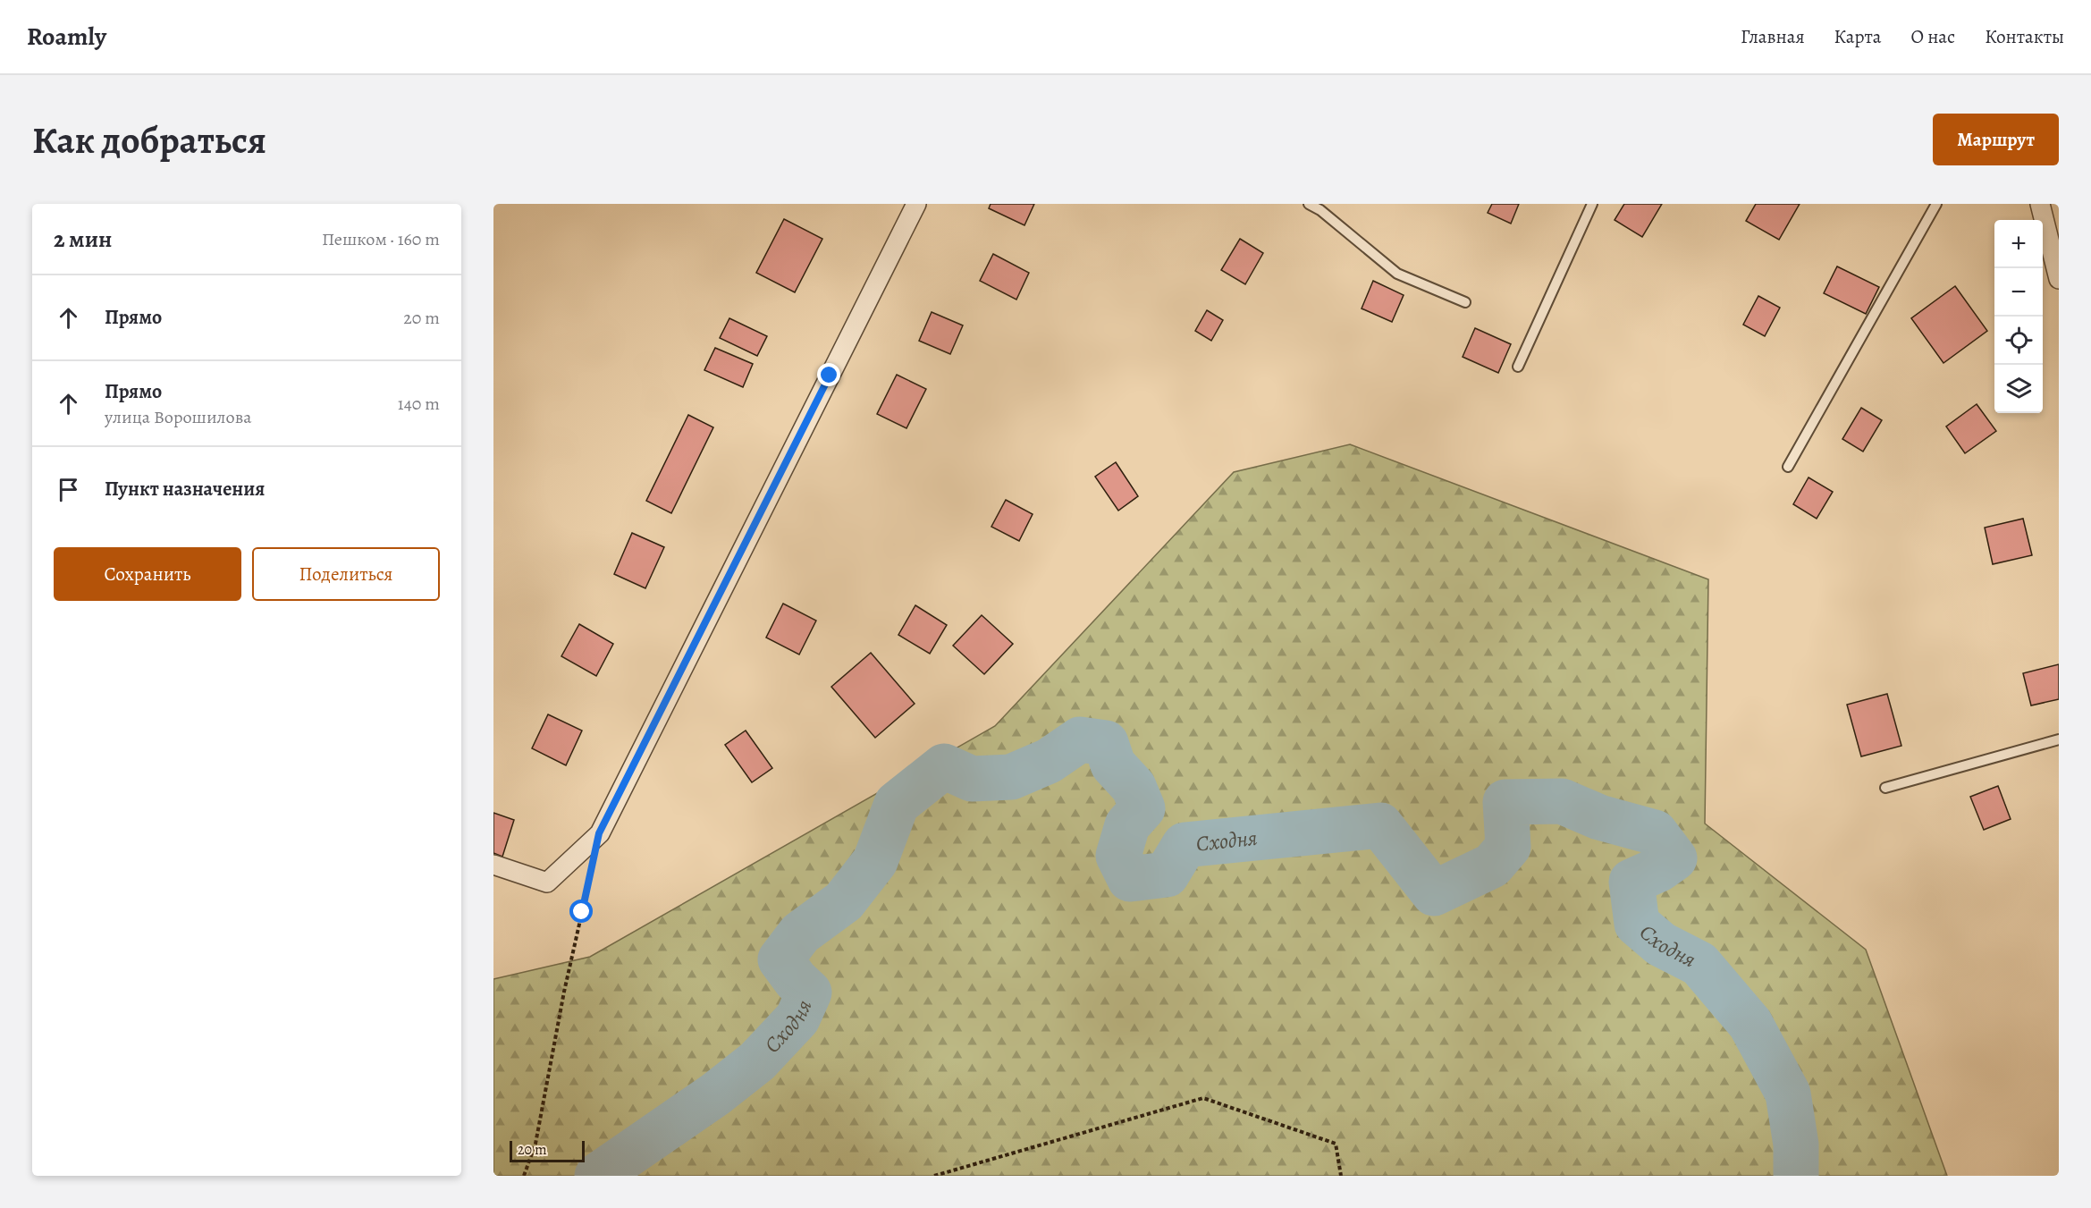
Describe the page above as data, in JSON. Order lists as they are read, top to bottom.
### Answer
{
  "water": ["Сходня"],
  "scale_bar": "20 m",
  "page": {
    "header": "Roamly",
    "nav": [
      "Главная",
      "Карта",
      "О нас",
      "Контакты"
    ],
    "buttons": [
      "Маршрут",
      ["Сохранить", "Поделиться"]
    ],
    "title": "Как добраться",
    "heading": ["2 мин", "Пешком · 160 m"],
    "map_buttons": ["+", "−"],
    "list": [
      ["Прямо", "20 m"],
      ["Прямо", "улица Ворошилова", "140 m"],
      "Пункт назначения"
    ],
    "scale": "20 m"
  }
}
